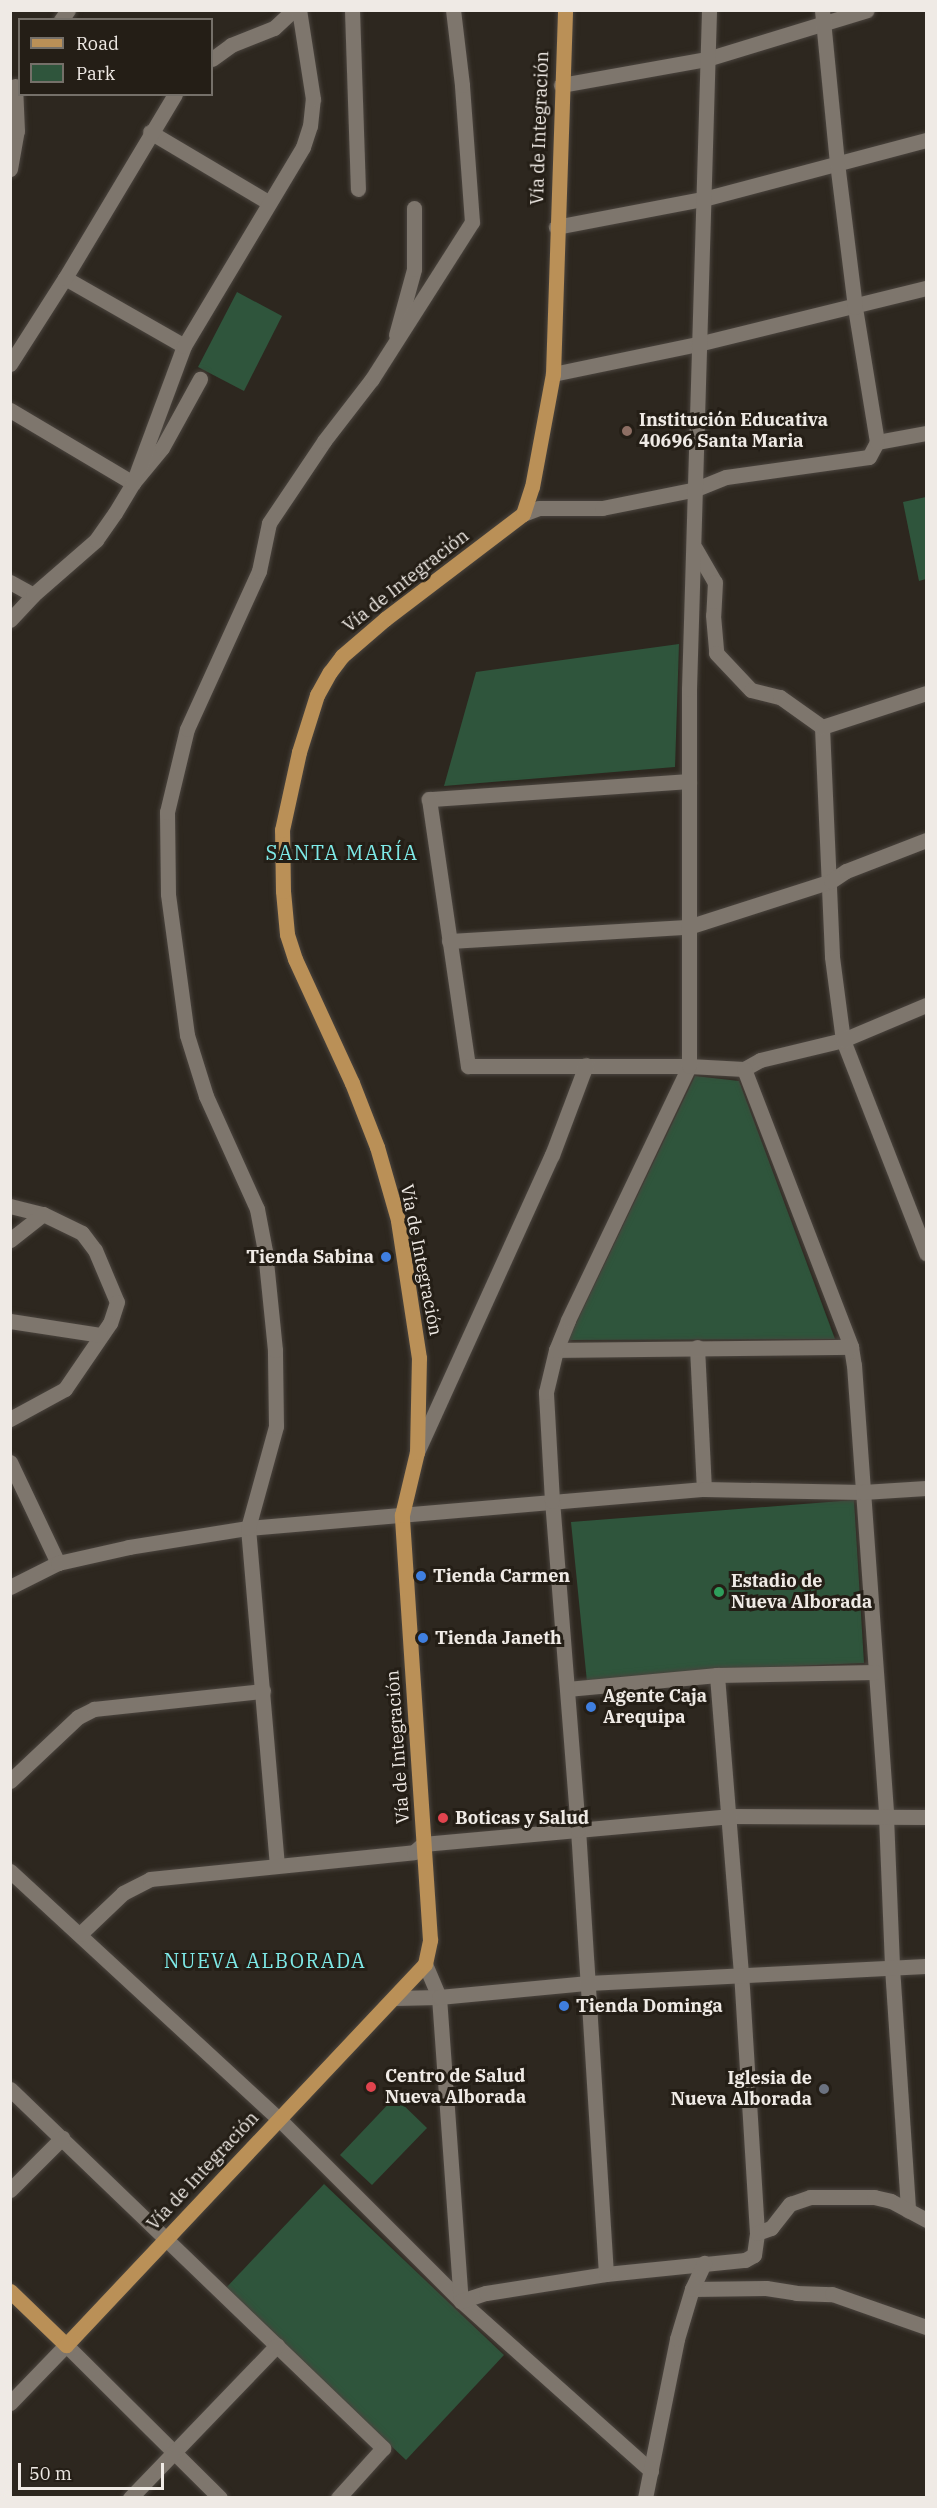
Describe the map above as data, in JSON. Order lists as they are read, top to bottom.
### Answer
{
  "streets": {
    "main road": ["Vía de Integración"]
  },
  "districts": ["SANTA MARÍA", "NUEVA ALBORADA"],
  "places": [
    "Institución Educativa 40696 Santa Maria",
    "Tienda Sabina",
    "Tienda Carmen",
    "Estadio de Nueva Alborada",
    "Tienda Janeth",
    "Agente Caja Arequipa",
    "Boticas y Salud",
    "Tienda Dominga",
    "Centro de Salud Nueva Alborada",
    "Iglesia de Nueva Alborada"
  ],
  "legend": ["Road", "Park"],
  "scale_bar": "50 m"
}
